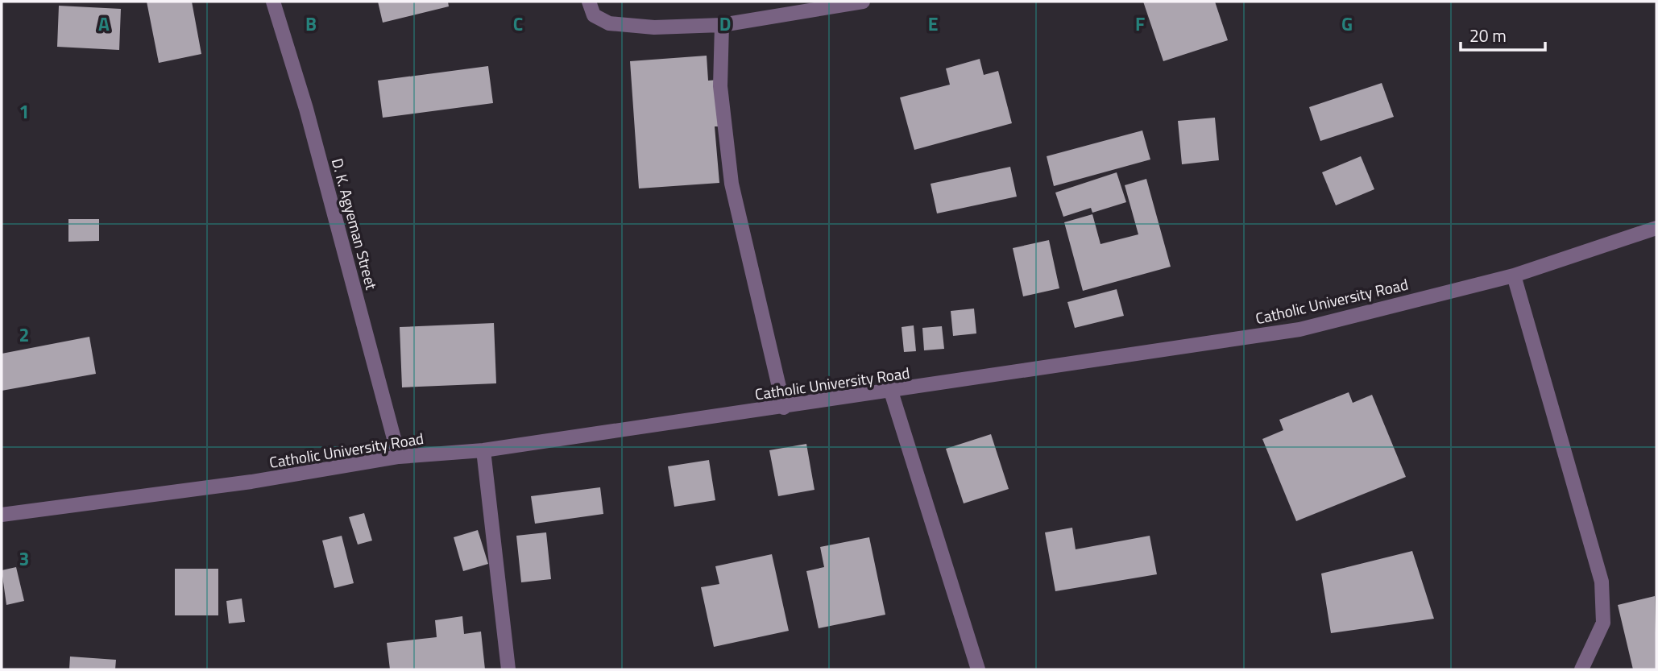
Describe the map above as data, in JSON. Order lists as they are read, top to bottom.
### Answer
{
  "streets": {
    "street": ["D. K. Agyeman Street", "Catholic University Road"]
  },
  "crossings": [
    ["D. K. Agyeman Street", "Catholic University Road"]
  ],
  "scale_bar": "20 m",
  "grid": {
    "columns": [
      "A",
      "B",
      "C",
      "D",
      "E",
      "F",
      "G"
    ],
    "rows": ["1", "2", "3"]
  }
}
